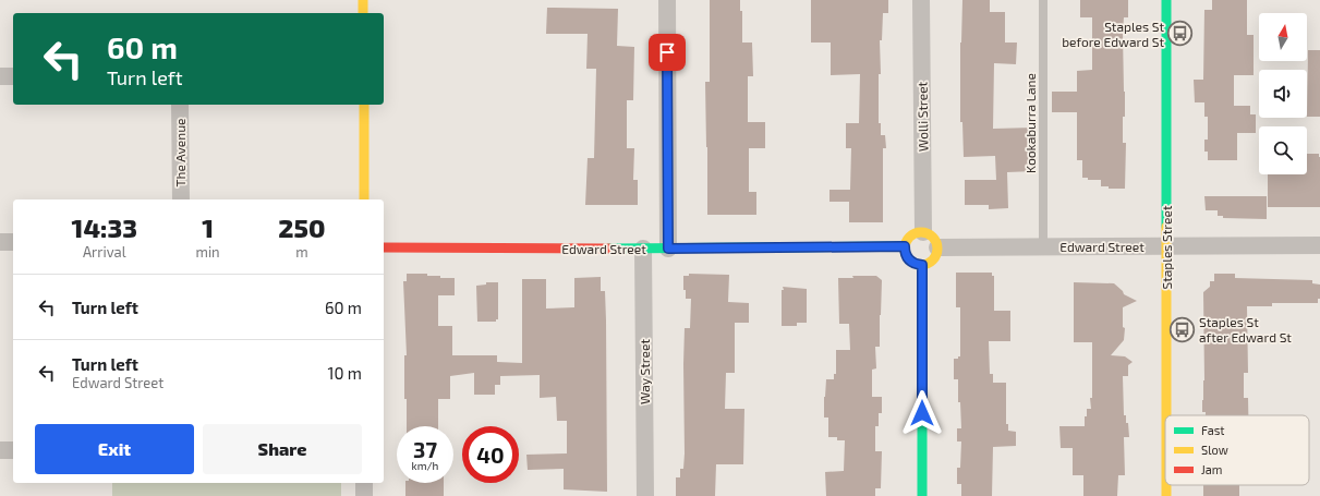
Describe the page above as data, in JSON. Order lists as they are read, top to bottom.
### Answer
{
  "streets": {
    "street": [
      "Wolli Street",
      "The Avenue",
      "Edward Street",
      "Staples Street",
      "Way Street"
    ],
    "lane": ["Kookaburra Lane"]
  },
  "crossings": [
    ["Wolli Street", "Edward Street"],
    ["Kookaburra Lane", "Edward Street"],
    ["Edward Street", "Staples Street"],
    ["Edward Street", "Way Street"]
  ],
  "places": {
    "bus stop": ["Staples St before Edward St", "Staples St after Edward St"]
  },
  "legend": ["Fast", "Slow", "Jam"],
  "north": "top",
  "page": {
    "turn": ["60 m", "Turn left"],
    "eta": [
      "14:33",
      "Arrival",
      "1",
      "min",
      "250",
      "m"
    ],
    "list": [
      {
        "name": "Turn left",
        "value": "60 m"
      },
      {
        "name": "Turn left",
        "note": "Edward Street",
        "value": "10 m"
      }
    ],
    "buttons": ["Exit", "Share"],
    "speed": "37 km/h",
    "limit": "40"
  }
}
